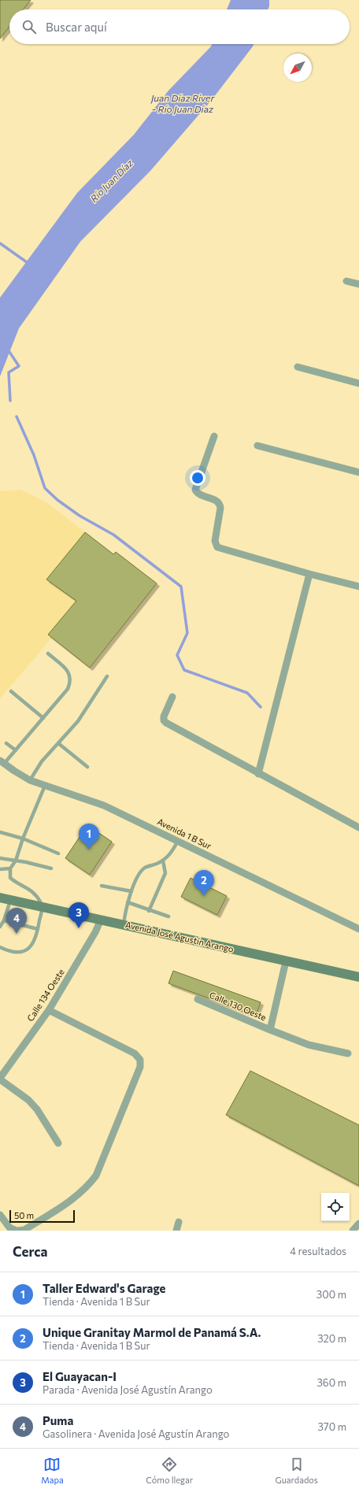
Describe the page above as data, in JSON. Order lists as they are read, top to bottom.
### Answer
{
  "streets": {
    "main road": ["Avenida José Agustín Arango"],
    "street": ["Avenida 1 B Sur", "Calle 134 Oeste", "Calle 130 Oeste"]
  },
  "crossings": [
    ["Avenida José Agustín Arango", "Calle 134 Oeste"],
    ["Avenida José Agustín Arango", "Calle 130 Oeste"]
  ],
  "water": ["Juan Díaz River - Río Juan Díaz", "Río Juan Díaz"],
  "scale_bar": "50 m",
  "north": "bottom left",
  "page": {
    "search": "Buscar aquí",
    "pins": [
      "1",
      "2",
      "3",
      "4"
    ],
    "scale": "50 m",
    "heading": ["Cerca", "4 resultados"],
    "list": [
      {
        "mark": "1",
        "name": "Taller Edward's Garage",
        "note": "Tienda · Avenida 1 B Sur",
        "value": "300 m"
      },
      {
        "mark": "2",
        "name": "Unique Granitay Marmol de Panamá S.A.",
        "note": "Tienda · Avenida 1 B Sur",
        "value": "320 m"
      },
      {
        "mark": "3",
        "name": "El Guayacan-I",
        "note": "Parada · Avenida José Agustín Arango",
        "value": "360 m"
      },
      {
        "mark": "4",
        "name": "Puma",
        "note": "Gasolinera · Avenida José Agustín Arango",
        "value": "370 m"
      }
    ],
    "nav": ["Mapa", "Cómo llegar", "Guardados"]
  }
}
